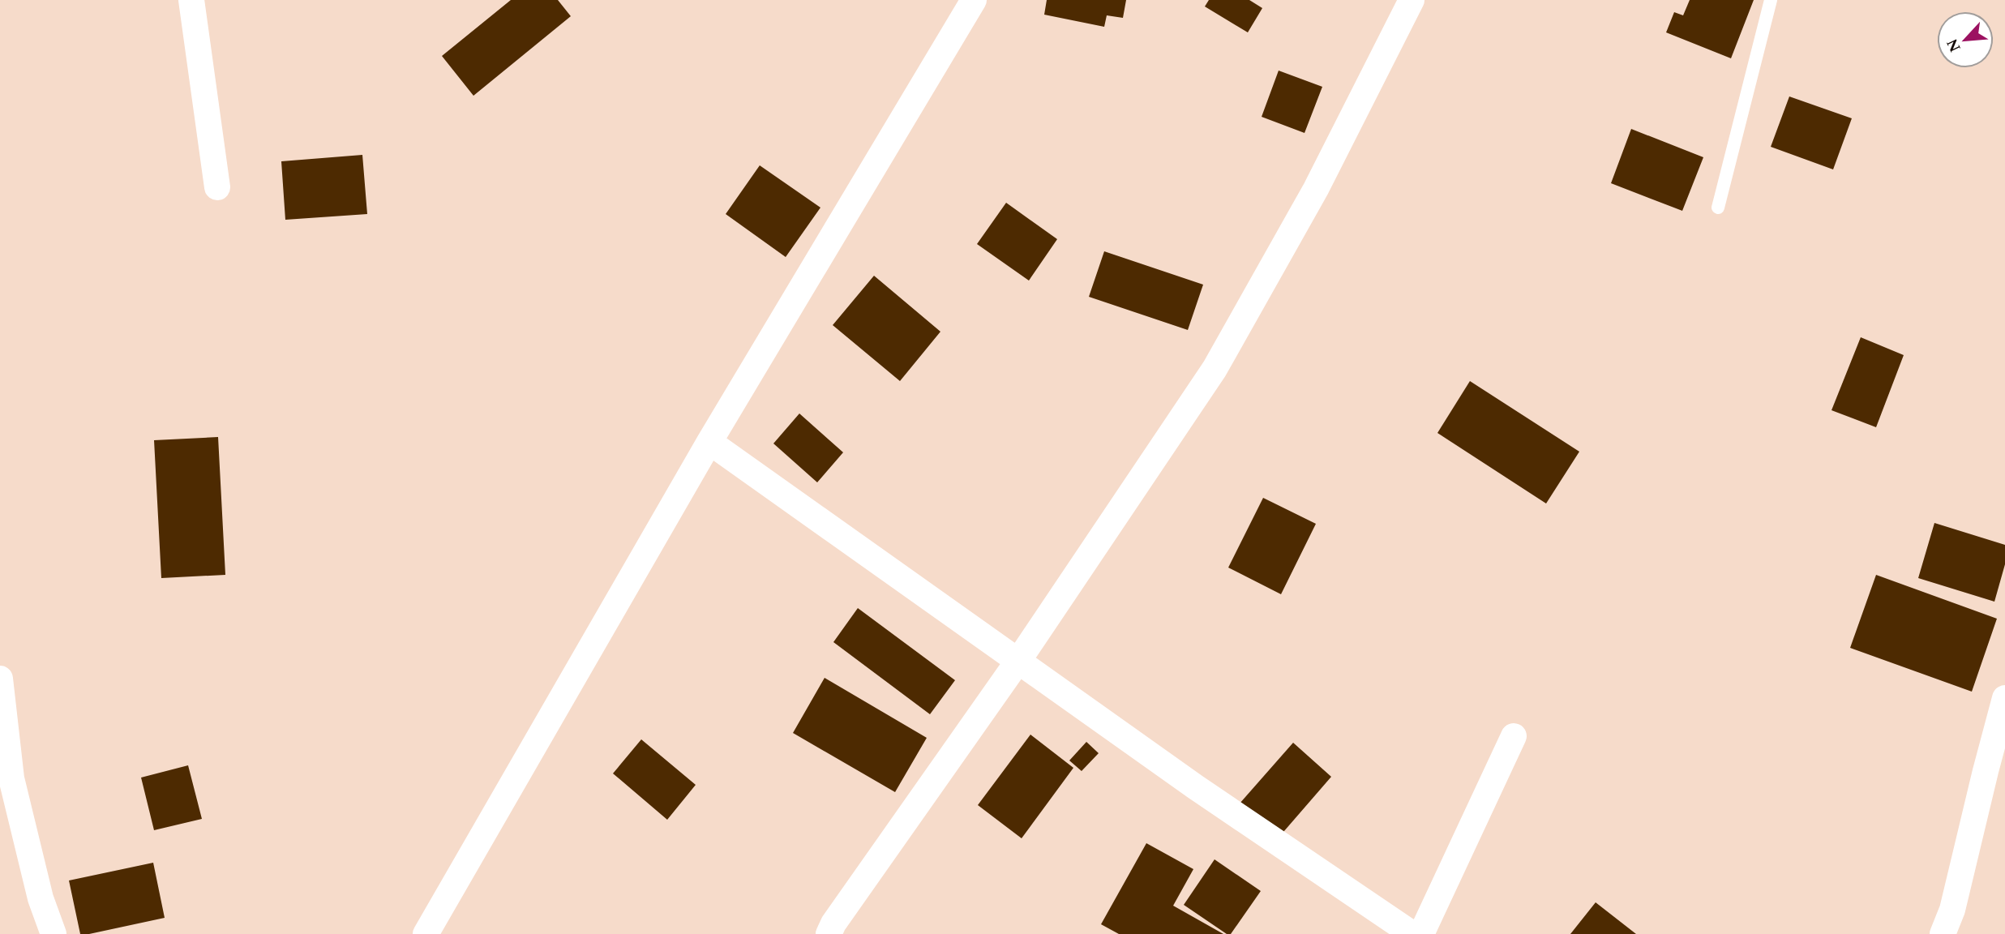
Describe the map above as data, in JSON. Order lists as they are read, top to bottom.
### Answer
{
  "north": "bottom left"
}
